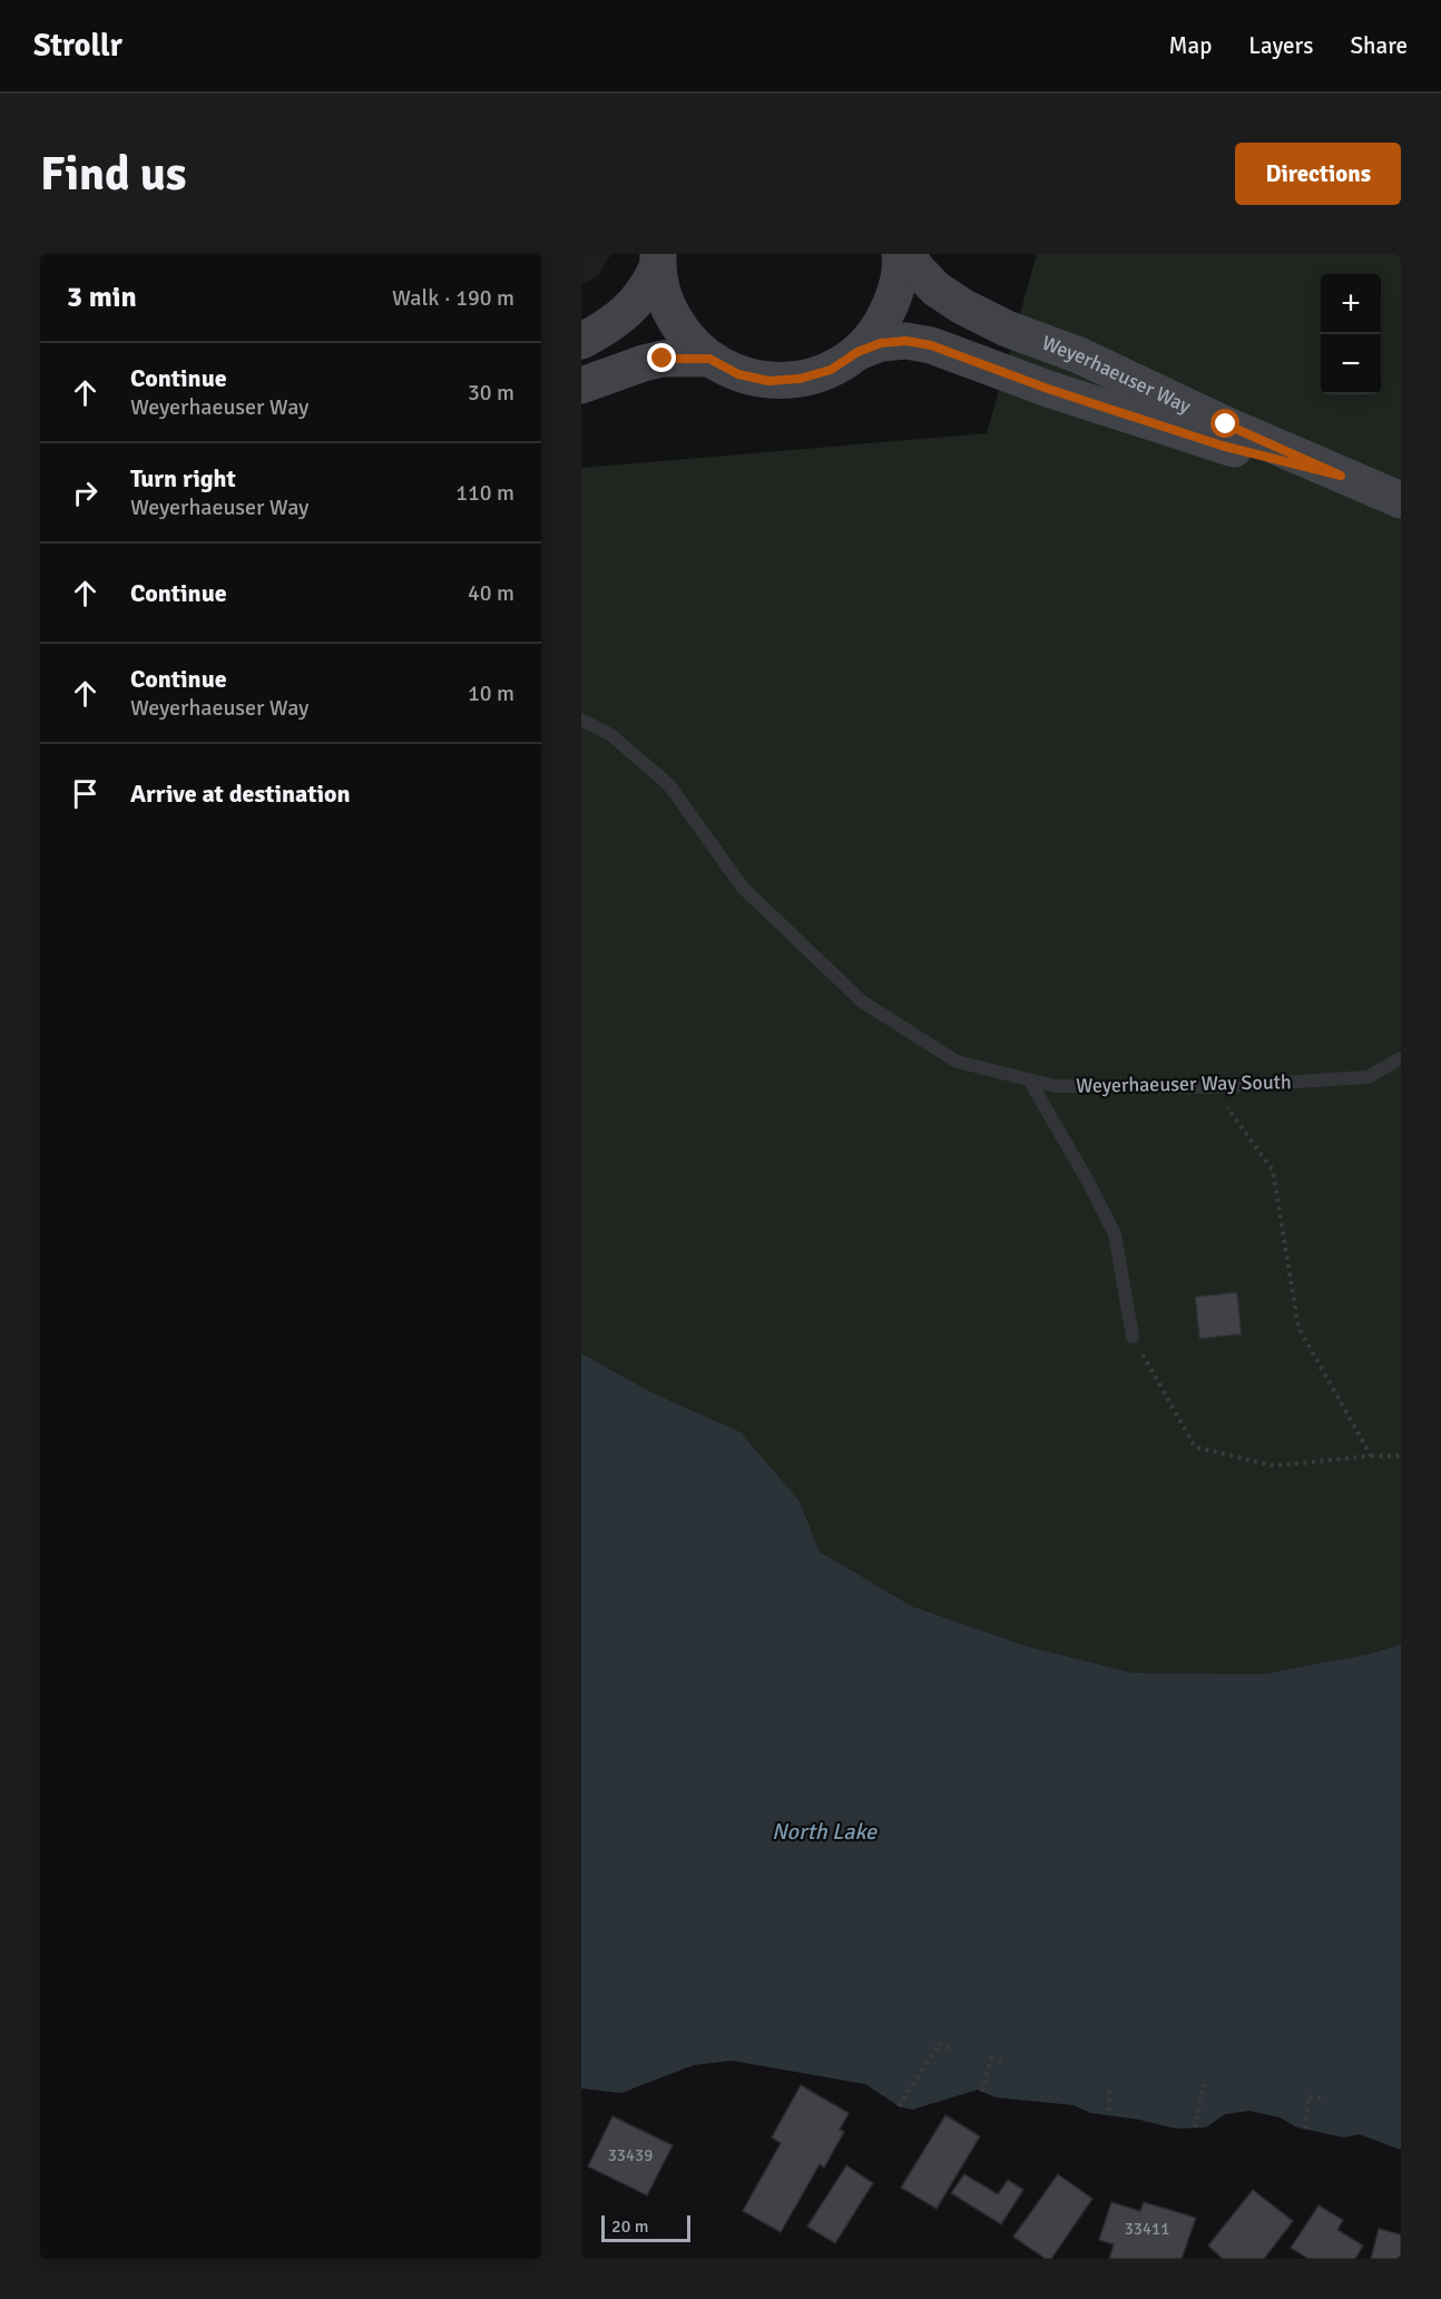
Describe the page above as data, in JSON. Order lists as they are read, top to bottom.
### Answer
{
  "streets": {
    "street": ["Weyerhaeuser Way"],
    "lane": ["Weyerhaeuser Way South"]
  },
  "water": ["North Lake"],
  "house_numbers": ["33439", "33411"],
  "scale_bar": "20 m",
  "page": {
    "header": "Strollr",
    "nav": ["Map", "Layers", "Share"],
    "buttons": "Directions",
    "title": "Find us",
    "heading": ["3 min", "Walk · 190 m"],
    "map_buttons": ["+", "−"],
    "list": [
      ["Continue", "Weyerhaeuser Way", "30 m"],
      ["Turn right", "Weyerhaeuser Way", "110 m"],
      ["Continue", "40 m"],
      ["Continue", "Weyerhaeuser Way", "10 m"],
      "Arrive at destination"
    ],
    "scale": "20 m"
  }
}
